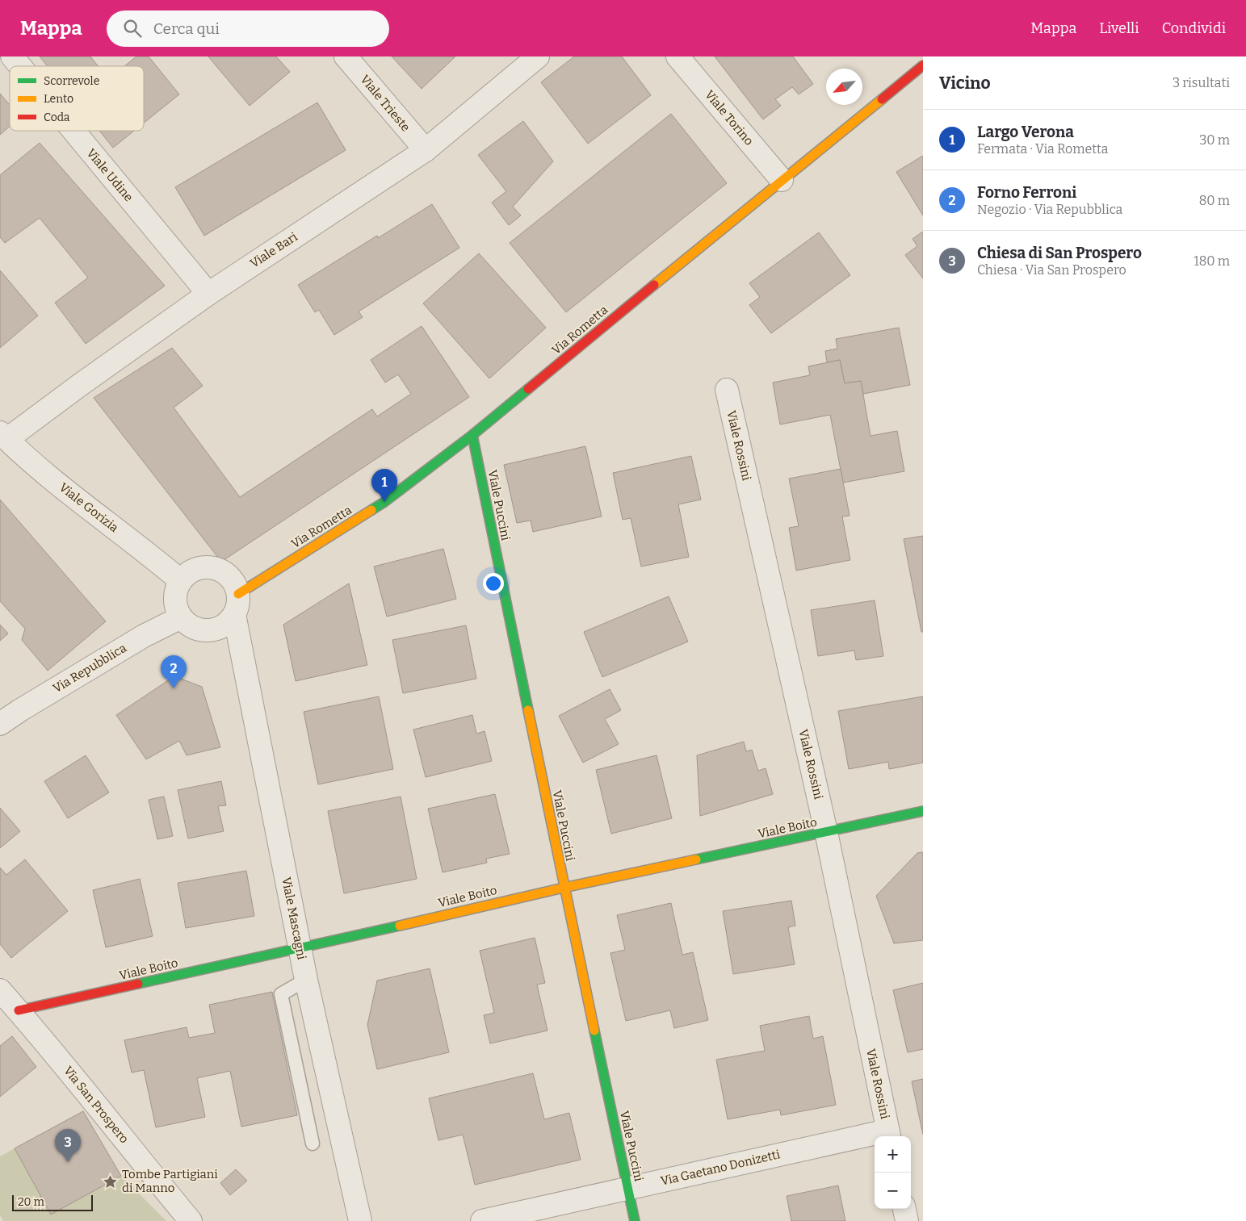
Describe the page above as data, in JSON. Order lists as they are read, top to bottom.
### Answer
{
  "streets": {
    "street": [
      "Viale Trieste",
      "Viale Torino",
      "Viale Udine",
      "Viale Bari",
      "Via Rometta",
      "Viale Rossini",
      "Viale Puccini",
      "Viale Gorizia",
      "Via Repubblica",
      "Viale Boito",
      "Viale Mascagni",
      "Via San Prospero",
      "Via Gaetano Donizetti"
    ]
  },
  "crossings": [
    ["Viale Trieste", "Viale Bari"],
    ["Viale Torino", "Via Rometta"],
    ["Viale Udine", "Viale Bari"],
    ["Viale Bari", "Viale Gorizia"],
    ["Via Rometta", "Viale Puccini"],
    ["Via Rometta", "Viale Gorizia"],
    ["Via Rometta", "Via Repubblica"],
    ["Via Rometta", "Viale Mascagni"],
    ["Viale Rossini", "Viale Boito"],
    ["Viale Rossini", "Via Gaetano Donizetti"],
    ["Viale Puccini", "Viale Boito"],
    ["Viale Puccini", "Via Gaetano Donizetti"],
    ["Viale Gorizia", "Via Repubblica"],
    ["Viale Gorizia", "Viale Mascagni"],
    ["Via Repubblica", "Viale Mascagni"],
    ["Viale Boito", "Viale Mascagni"],
    ["Viale Boito", "Via San Prospero"]
  ],
  "places": {
    "place": ["Tombe Partigiani di Manno"]
  },
  "legend": ["Scorrevole", "Lento", "Coda"],
  "scale_bar": "20 m",
  "north": "bottom left",
  "page": {
    "header": "Mappa",
    "search": "Cerca qui",
    "nav": ["Mappa", "Livelli", "Condividi"],
    "heading": ["Vicino", "3 risultati"],
    "list": [
      {
        "mark": "1",
        "name": "Largo Verona",
        "note": "Fermata · Via Rometta",
        "value": "30 m"
      },
      {
        "mark": "2",
        "name": "Forno Ferroni",
        "note": "Negozio · Via Repubblica",
        "value": "80 m"
      },
      {
        "mark": "3",
        "name": "Chiesa di San Prospero",
        "note": "Chiesa · Via San Prospero",
        "value": "180 m"
      }
    ],
    "pins": ["1", "2", "3"],
    "map_buttons": ["+", "−"],
    "scale": "20 m"
  }
}
